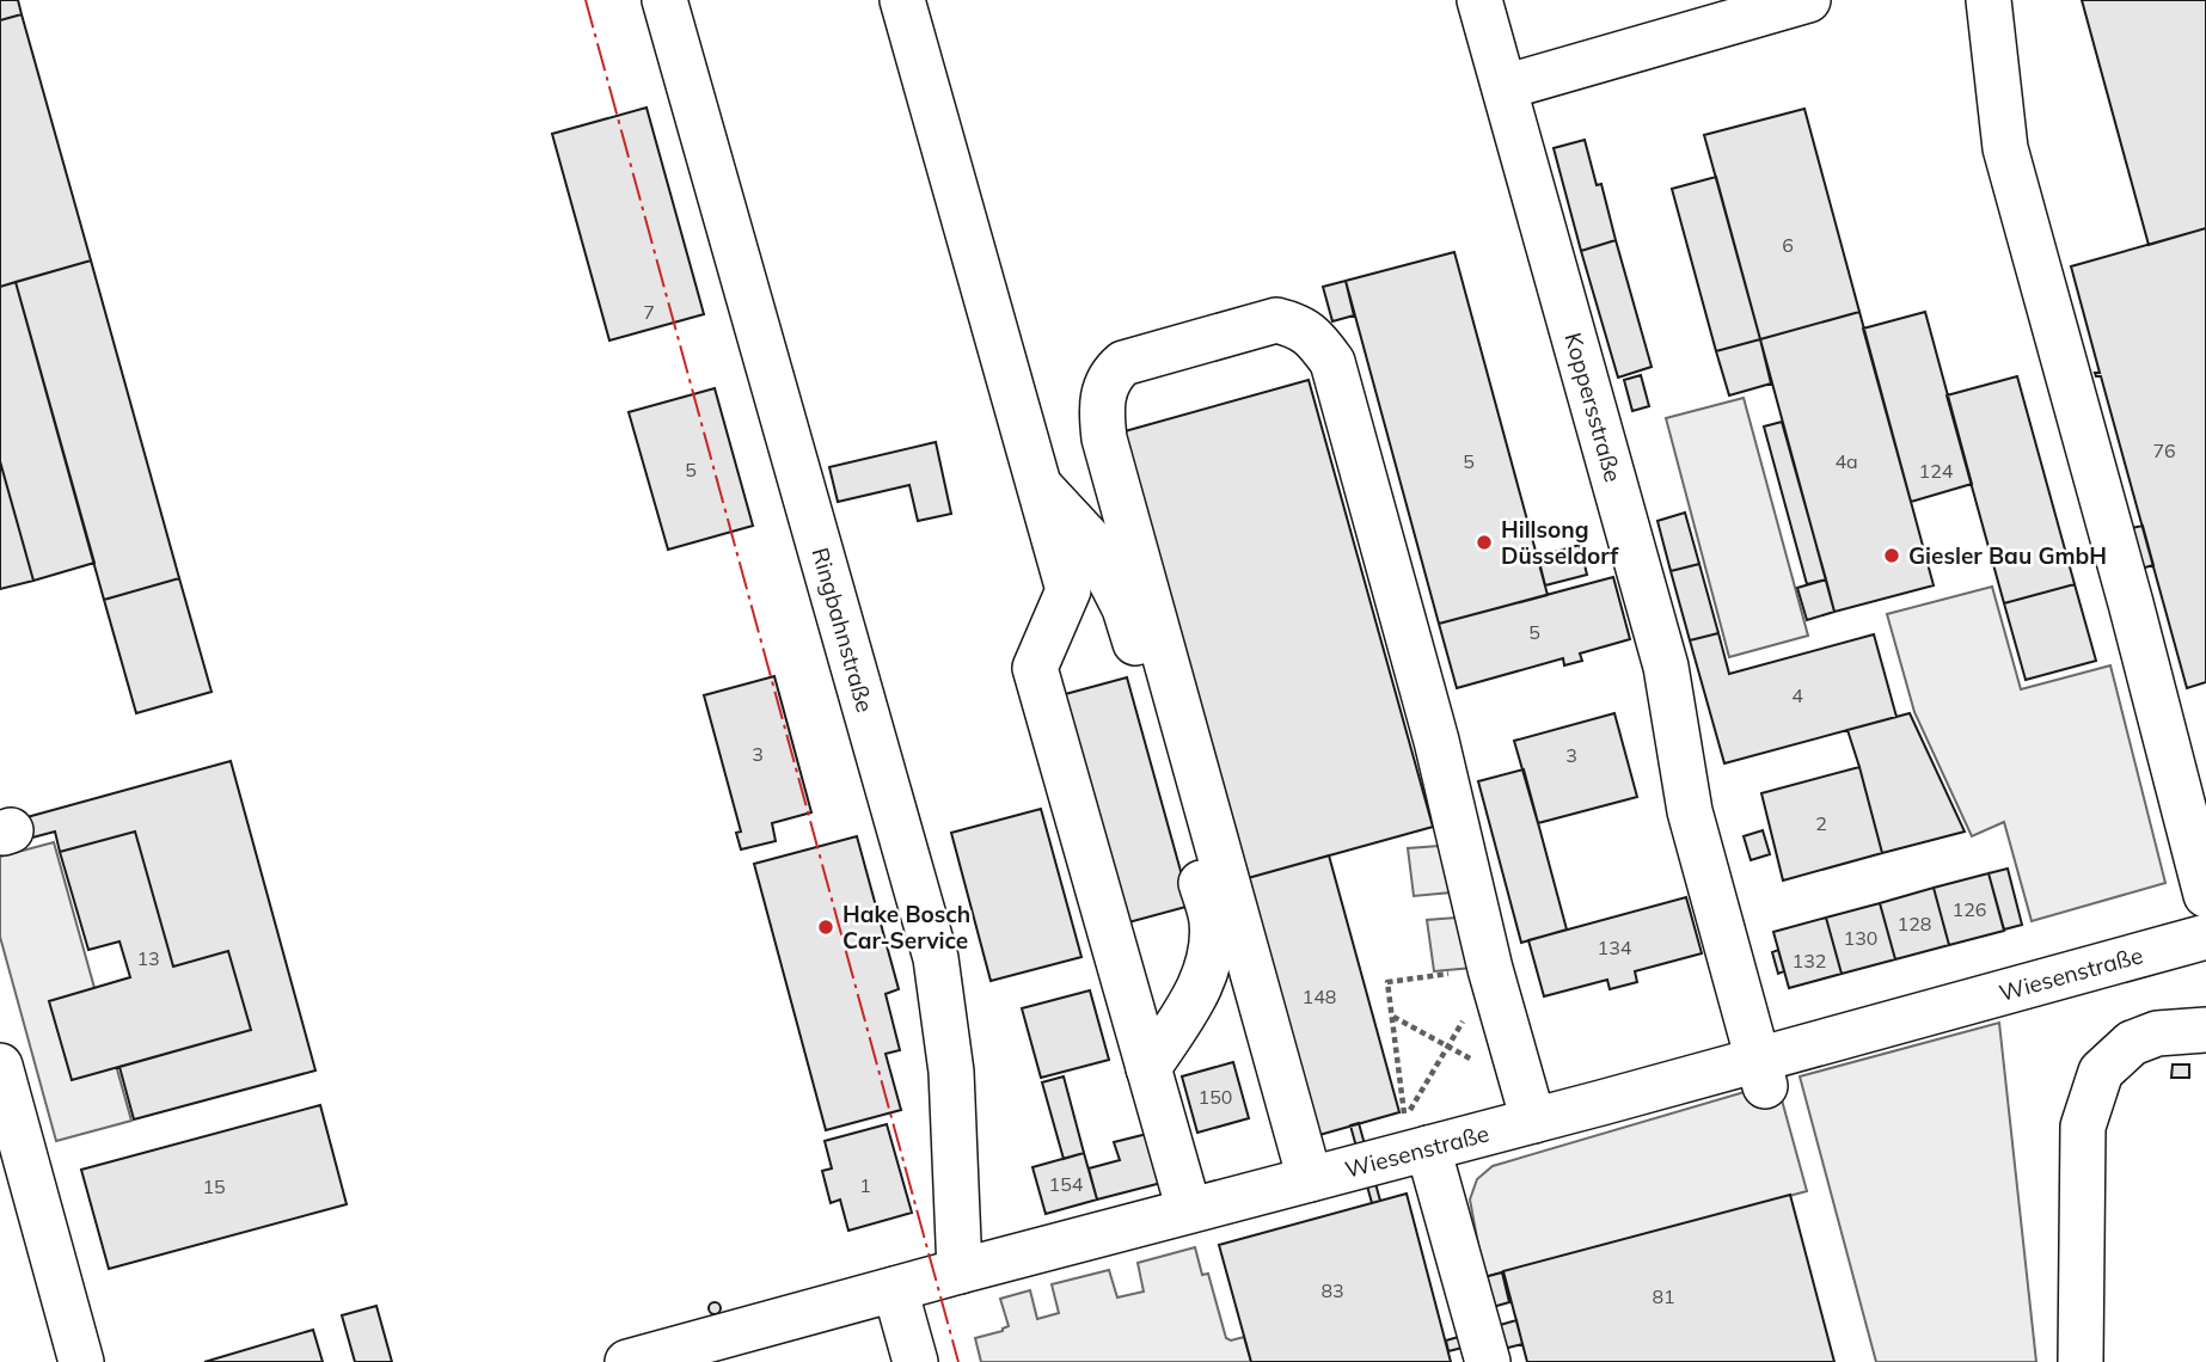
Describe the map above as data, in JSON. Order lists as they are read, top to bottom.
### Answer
{
  "streets": {
    "street": ["Koppersstraße", "Ringbahnstraße", "Wiesenstraße"]
  },
  "crossings": [
    ["Koppersstraße", "Wiesenstraße"],
    ["Ringbahnstraße", "Wiesenstraße"]
  ],
  "places": ["Hillsong Düsseldorf", "Giesler Bau GmbH", "Hake Bosch Car-Service"],
  "house_numbers": [
    "6",
    "7",
    "76",
    "5",
    "4a",
    "5",
    "124",
    "5",
    "4",
    "3",
    "3",
    "2",
    "126",
    "128",
    "130",
    "134",
    "13",
    "132",
    "148",
    "150",
    "154",
    "1",
    "15",
    "83",
    "81"
  ]
}
